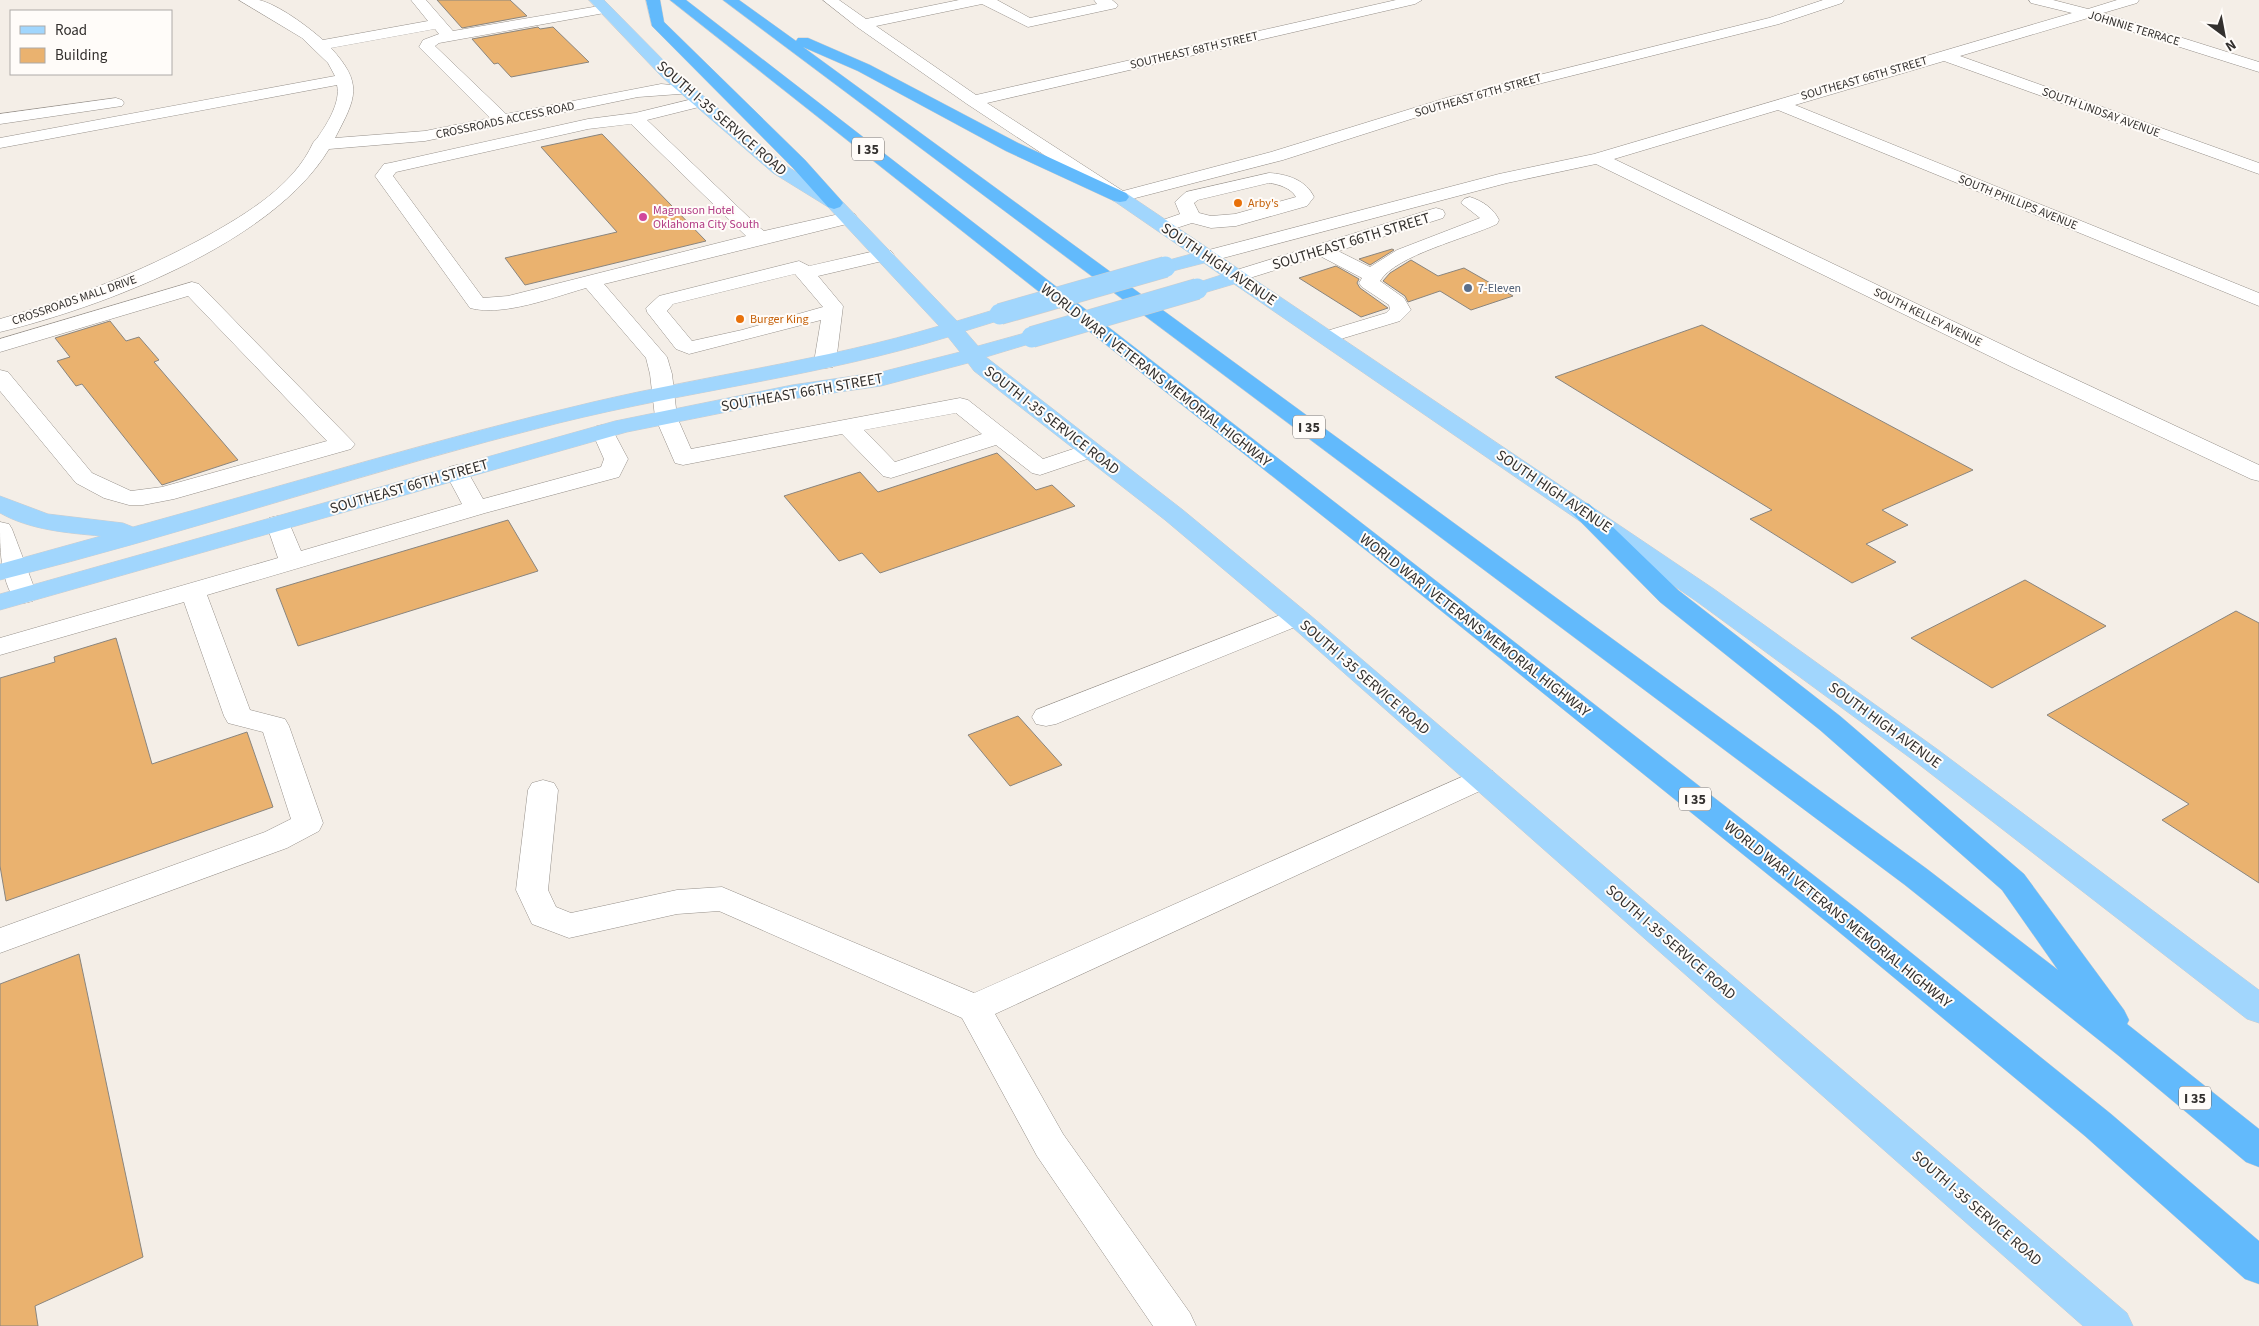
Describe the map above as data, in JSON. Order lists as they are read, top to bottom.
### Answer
{
  "streets": {
    "highway": ["I 35", "WORLD WAR I VETERANS MEMORIAL HIGHWAY"],
    "main road": ["SOUTHEAST 66TH STREET", "SOUTH I-35 SERVICE ROAD", "SOUTH HIGH AVENUE"],
    "street": [
      "JOHNNIE TERRACE",
      "SOUTHEAST 68TH STREET",
      "SOUTHEAST 67TH STREET",
      "SOUTH LINDSAY AVENUE",
      "CROSSROADS ACCESS ROAD",
      "SOUTH PHILLIPS AVENUE",
      "CROSSROADS MALL DRIVE",
      "SOUTH KELLEY AVENUE"
    ]
  },
  "crossings": [
    ["JOHNNIE TERRACE", "SOUTHEAST 66TH STREET"],
    ["SOUTHEAST 68TH STREET", "SOUTH HIGH AVENUE"],
    ["SOUTHEAST 66TH STREET", "SOUTH LINDSAY AVENUE"],
    ["SOUTHEAST 66TH STREET", "SOUTH I-35 SERVICE ROAD"],
    ["SOUTHEAST 66TH STREET", "SOUTH PHILLIPS AVENUE"],
    ["SOUTHEAST 66TH STREET", "SOUTH HIGH AVENUE"],
    ["SOUTHEAST 66TH STREET", "SOUTH KELLEY AVENUE"],
    ["SOUTHEAST 67TH STREET", "SOUTH HIGH AVENUE"],
    ["SOUTH I-35 SERVICE ROAD", "CROSSROADS ACCESS ROAD"],
    ["CROSSROADS ACCESS ROAD", "CROSSROADS MALL DRIVE"]
  ],
  "places": [
    "Arby's",
    "Magnuson Hotel Oklahoma City South",
    "7-Eleven",
    "Burger King"
  ],
  "legend": ["Road", "Building"],
  "north": "bottom right"
}
